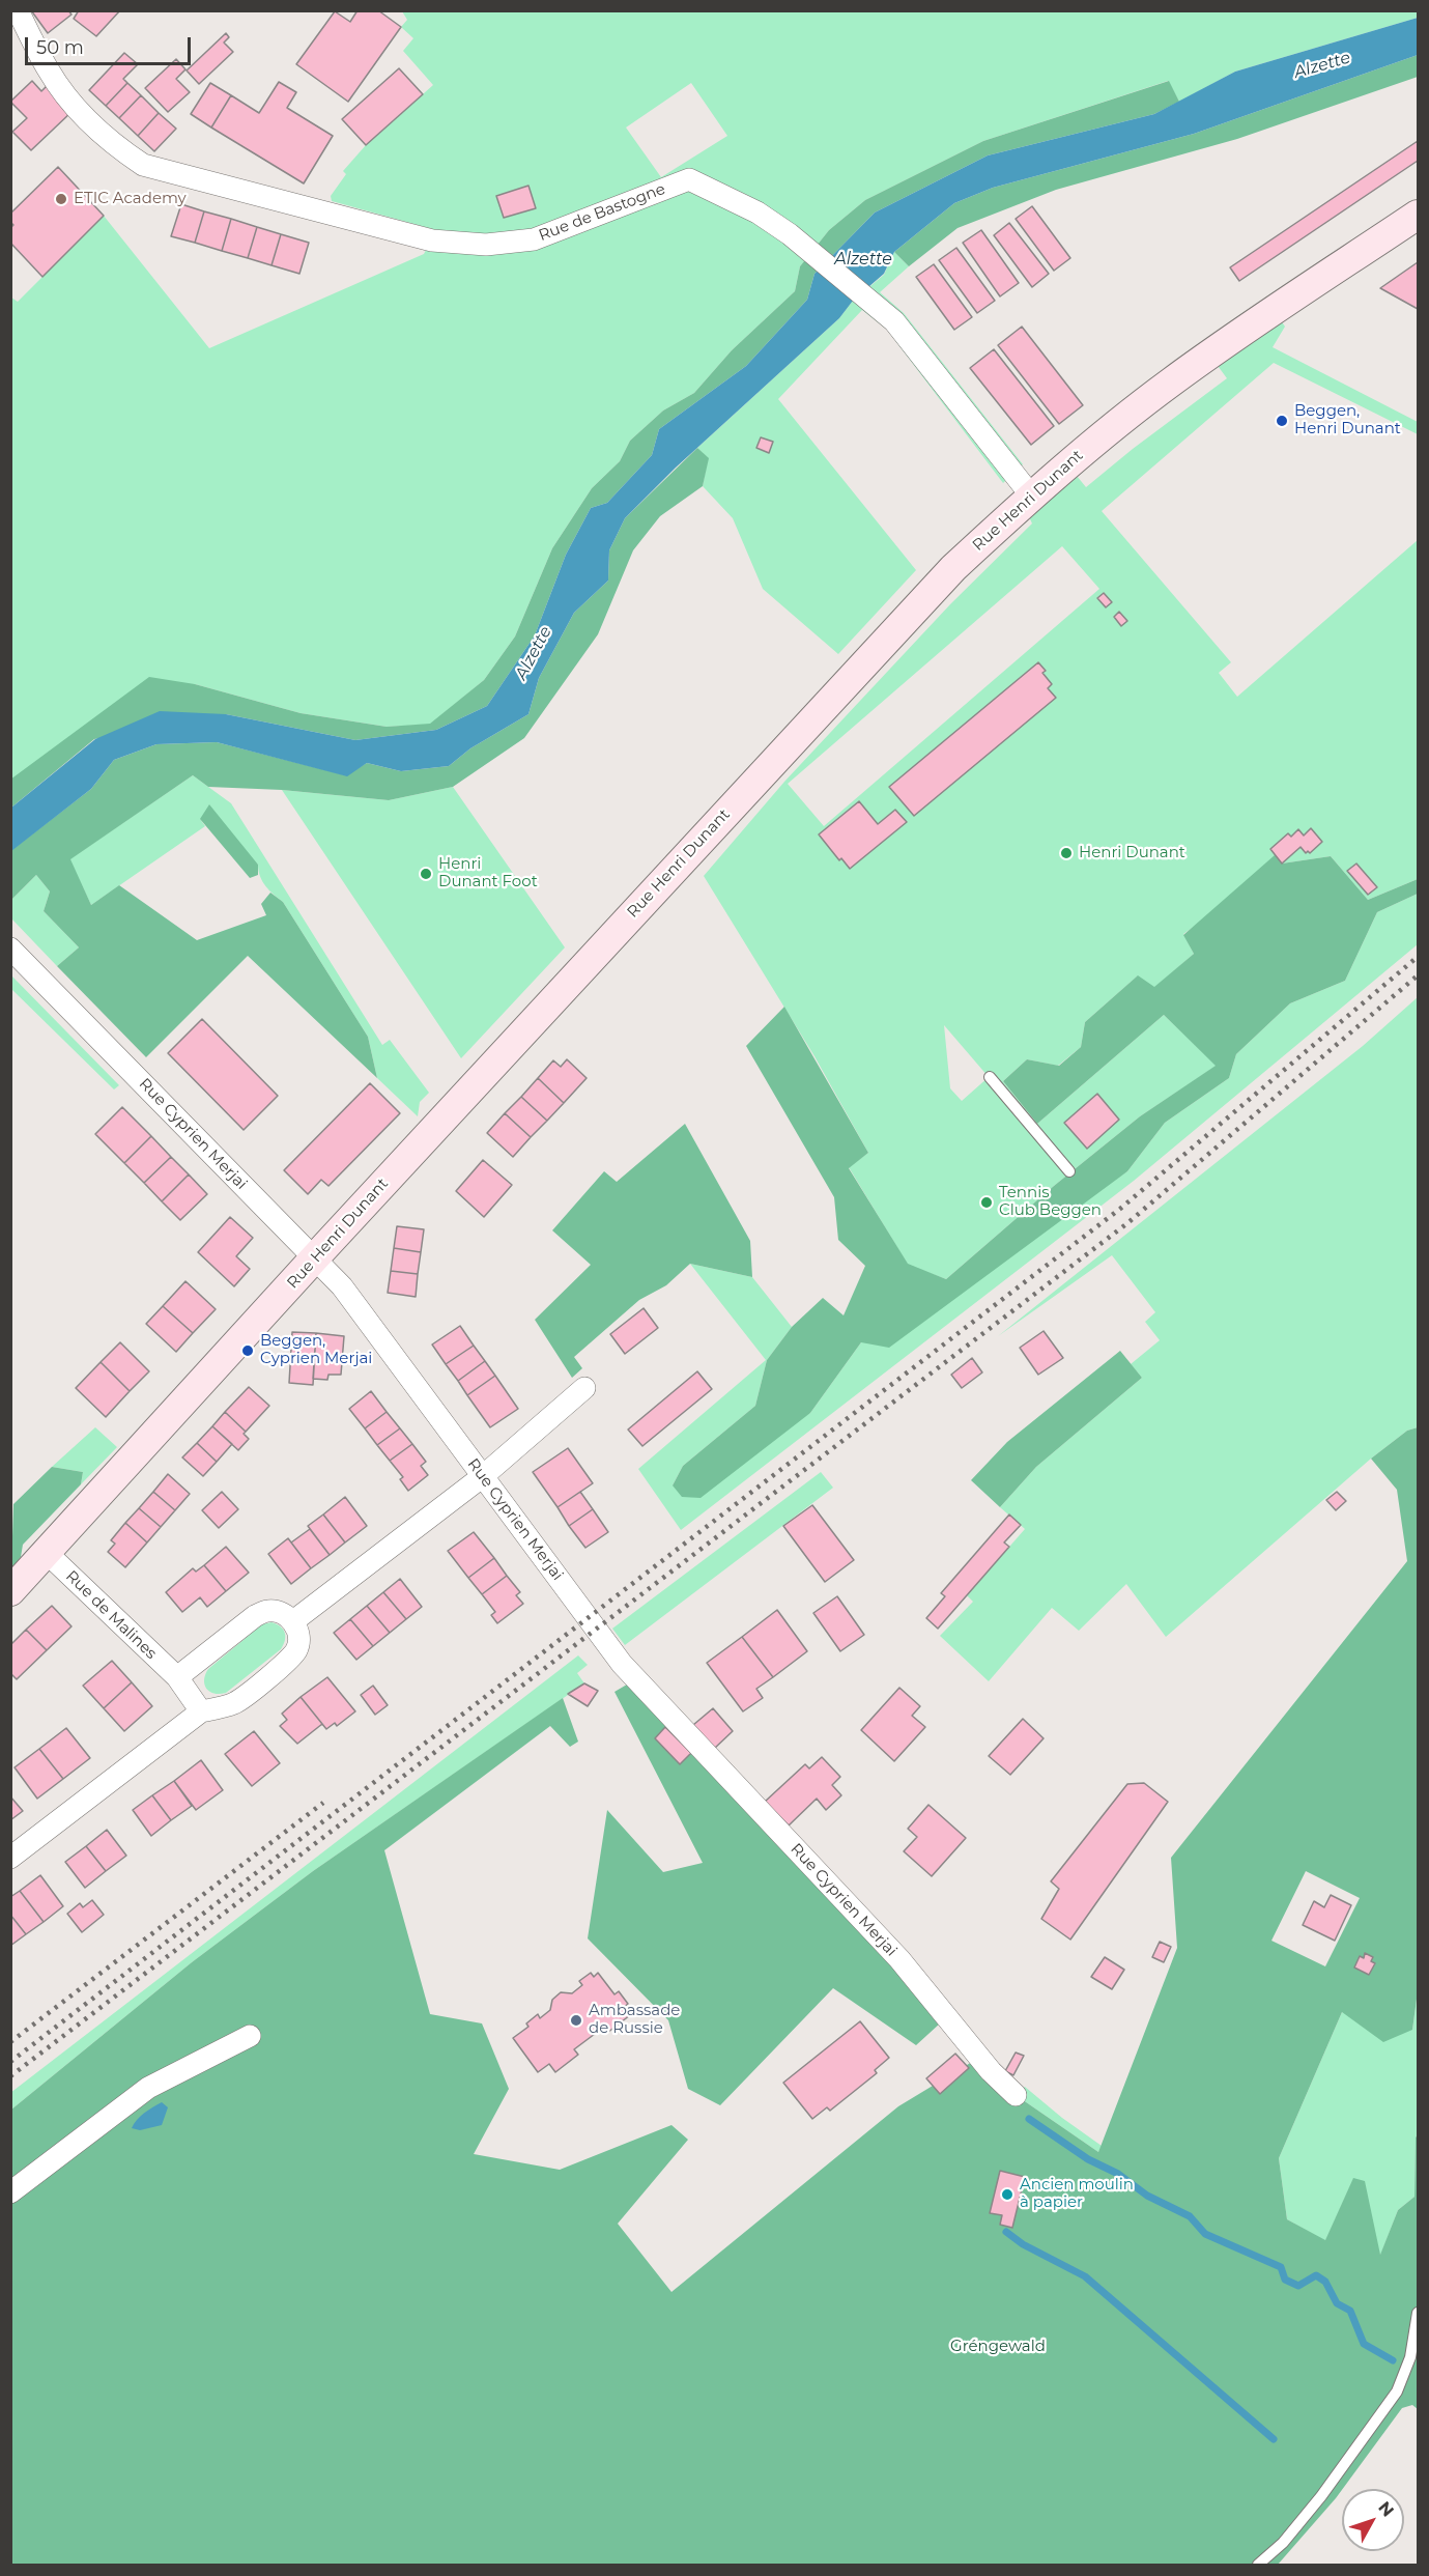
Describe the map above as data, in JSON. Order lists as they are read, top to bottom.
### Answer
{
  "streets": {
    "main road": ["Rue Henri Dunant"],
    "street": ["Rue de Bastogne", "Rue Cyprien Merjai", "Rue de Malines"]
  },
  "crossings": [
    ["Rue de Bastogne", "Rue Henri Dunant"],
    ["Rue Henri Dunant", "Rue Cyprien Merjai"],
    ["Rue Henri Dunant", "Rue de Malines"]
  ],
  "water": ["Alzette"],
  "parks": ["Gréngewald"],
  "places": [
    "ETIC Academy",
    "Beggen, Henri Dunant",
    "Henri Dunant",
    "Henri Dunant Foot",
    "Tennis Club Beggen",
    "Beggen, Cyprien Merjai",
    "Ambassade de Russie",
    "Ancien moulin à papier"
  ],
  "scale_bar": "50 m",
  "north": "top right"
}
